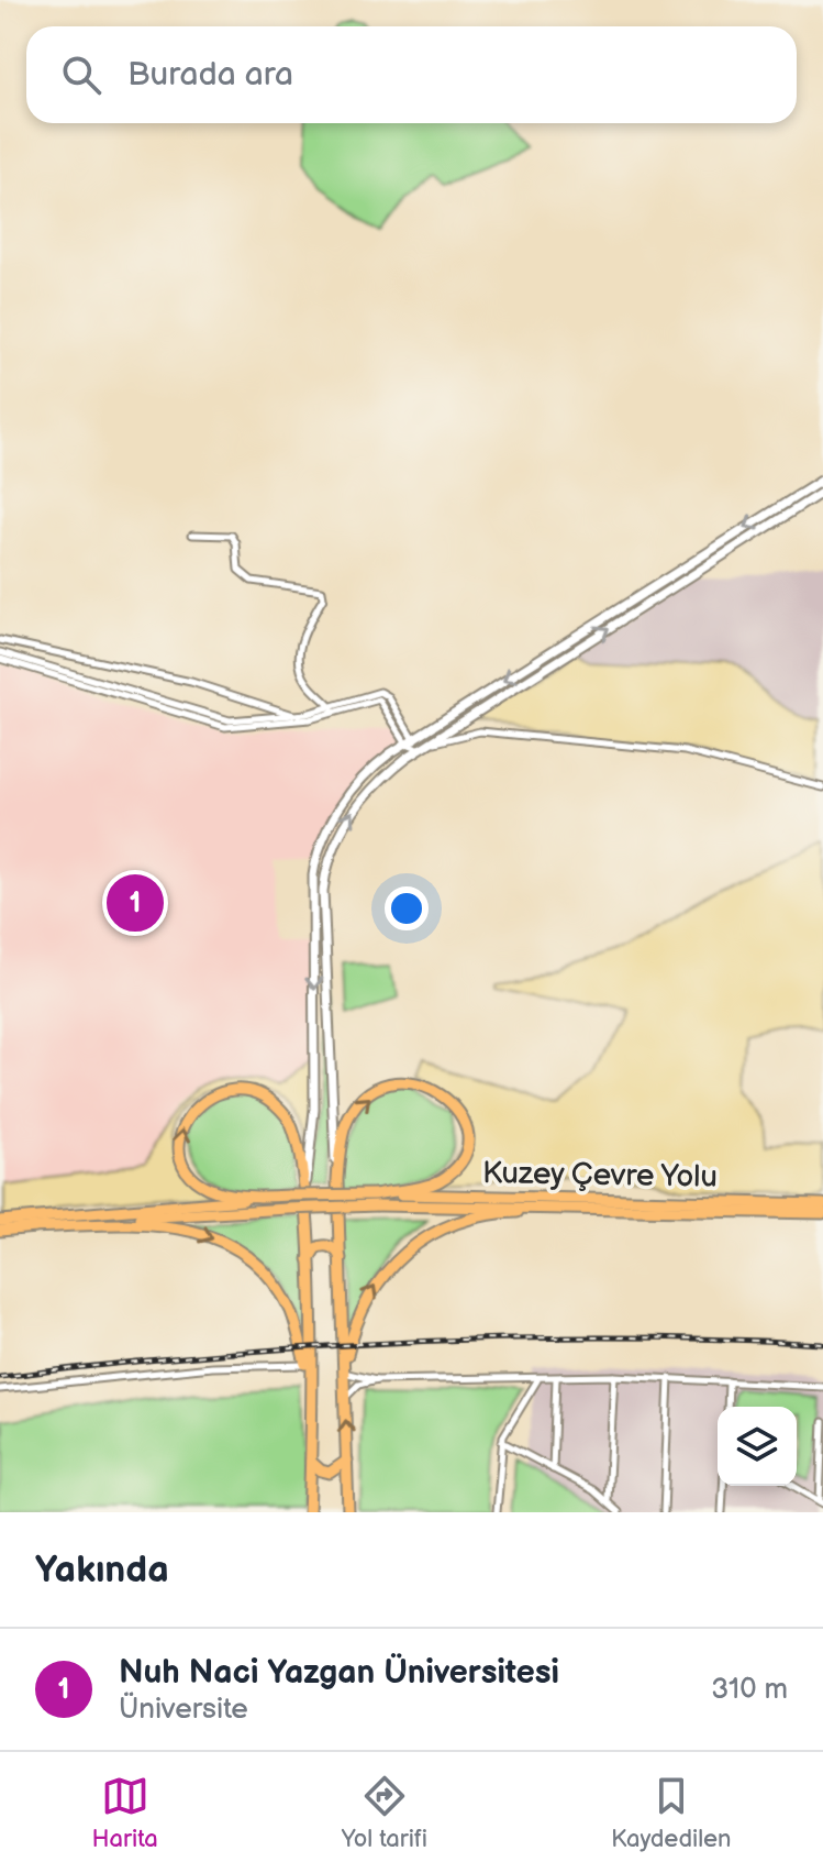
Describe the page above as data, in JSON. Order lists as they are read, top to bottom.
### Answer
{
  "streets": {
    "highway": ["Kuzey Çevre Yolu"]
  },
  "page": {
    "search": "Burada ara",
    "pins": "1",
    "heading": "Yakında",
    "list": [
      {
        "mark": "1",
        "name": "Nuh Naci Yazgan Üniversitesi",
        "note": "Üniversite",
        "value": "310 m"
      }
    ],
    "nav": ["Harita", "Yol tarifi", "Kaydedilen"]
  }
}
